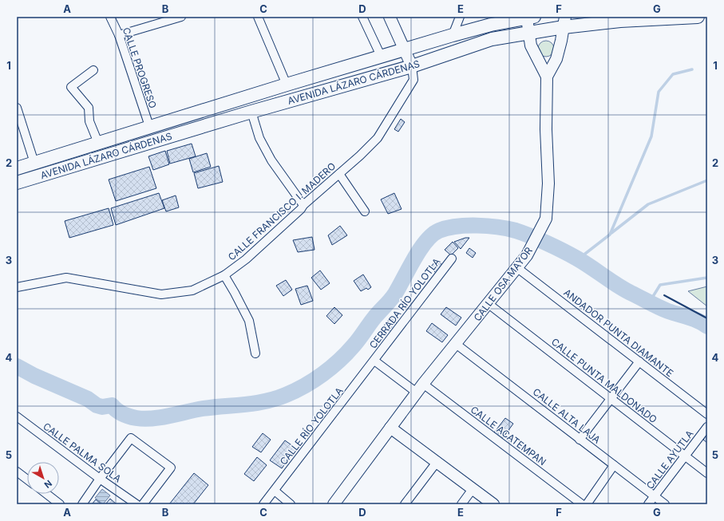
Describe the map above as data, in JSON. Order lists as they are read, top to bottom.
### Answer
{
  "streets": {
    "main road": ["AVENIDA LÁZARO CÁRDENAS", "CALLE OSA MAYOR"],
    "street": [
      "CALLE PROGRESO",
      "CALLE FRANCISCO I. MADERO",
      "CERRADA RÍO YOLOTLA",
      "ANDADOR PUNTA DIAMANTE",
      "CALLE PUNTA MALDONADO",
      "CALLE ALTA LAJA",
      "CALLE RÍO YOLOTLA",
      "CALLE ACATEMPAN",
      "CALLE PALMA SOLA",
      "CALLE AYUTLA"
    ]
  },
  "crossings": [
    ["CALLE PROGRESO", "AVENIDA LÁZARO CÁRDENAS"],
    ["AVENIDA LÁZARO CÁRDENAS", "CALLE FRANCISCO I. MADERO"],
    ["AVENIDA LÁZARO CÁRDENAS", "CALLE OSA MAYOR"],
    ["CALLE OSA MAYOR", "ANDADOR PUNTA DIAMANTE"],
    ["CALLE OSA MAYOR", "CALLE PUNTA MALDONADO"],
    ["CALLE OSA MAYOR", "CALLE ALTA LAJA"],
    ["CALLE OSA MAYOR", "CALLE ACATEMPAN"],
    ["CERRADA RÍO YOLOTLA", "CALLE RÍO YOLOTLA"],
    ["CERRADA RÍO YOLOTLA", "CALLE ACATEMPAN"],
    ["CALLE PUNTA MALDONADO", "CALLE AYUTLA"],
    ["CALLE ALTA LAJA", "CALLE AYUTLA"],
    ["CALLE RÍO YOLOTLA", "CALLE ACATEMPAN"]
  ],
  "north": "bottom right",
  "grid": {
    "columns": [
      "A",
      "B",
      "C",
      "D",
      "E",
      "F",
      "G"
    ],
    "rows": [
      "1",
      "2",
      "3",
      "4",
      "5"
    ]
  }
}
